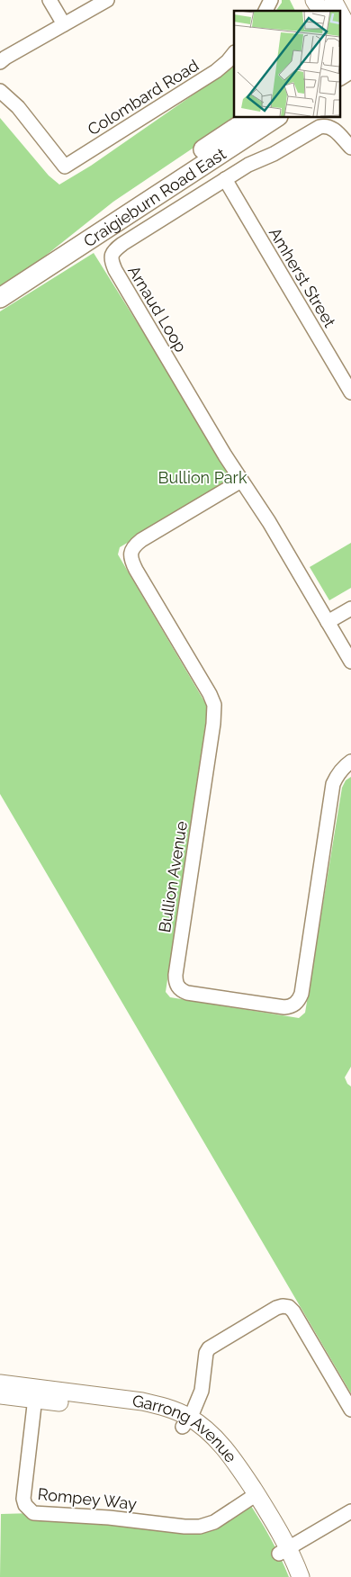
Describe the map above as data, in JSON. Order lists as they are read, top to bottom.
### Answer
{
  "streets": {
    "main road": ["Craigieburn Road East"],
    "street": [
      "Colombard Road",
      "Amherst Street",
      "Arnaud Loop",
      "Bullion Avenue",
      "Garrong Avenue",
      "Rompey Way"
    ]
  },
  "crossings": [
    ["Amherst Street", "Arnaud Loop"],
    ["Arnaud Loop", "Bullion Avenue"],
    ["Garrong Avenue", "Rompey Way"]
  ],
  "parks": ["Bullion Park"]
}
